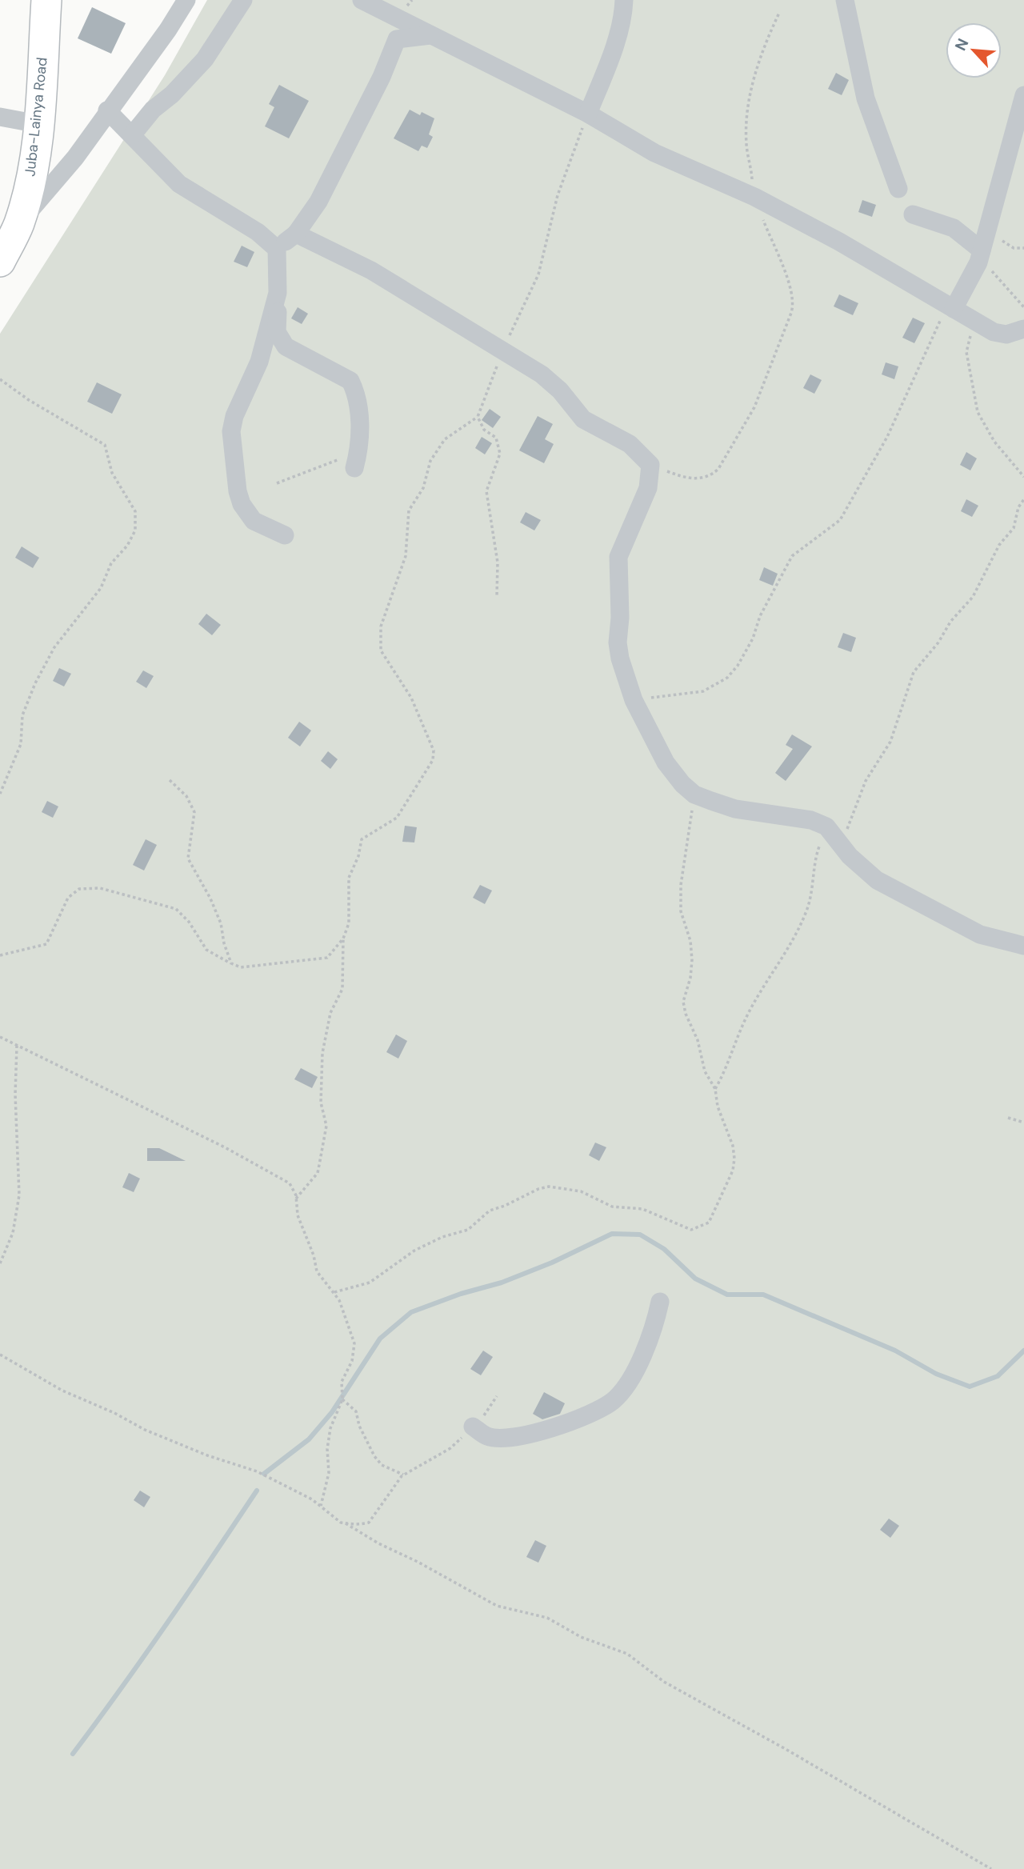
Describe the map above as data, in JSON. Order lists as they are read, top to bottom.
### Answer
{
  "streets": {
    "main road": ["Juba-Lainya Road"]
  },
  "north": "top left"
}
